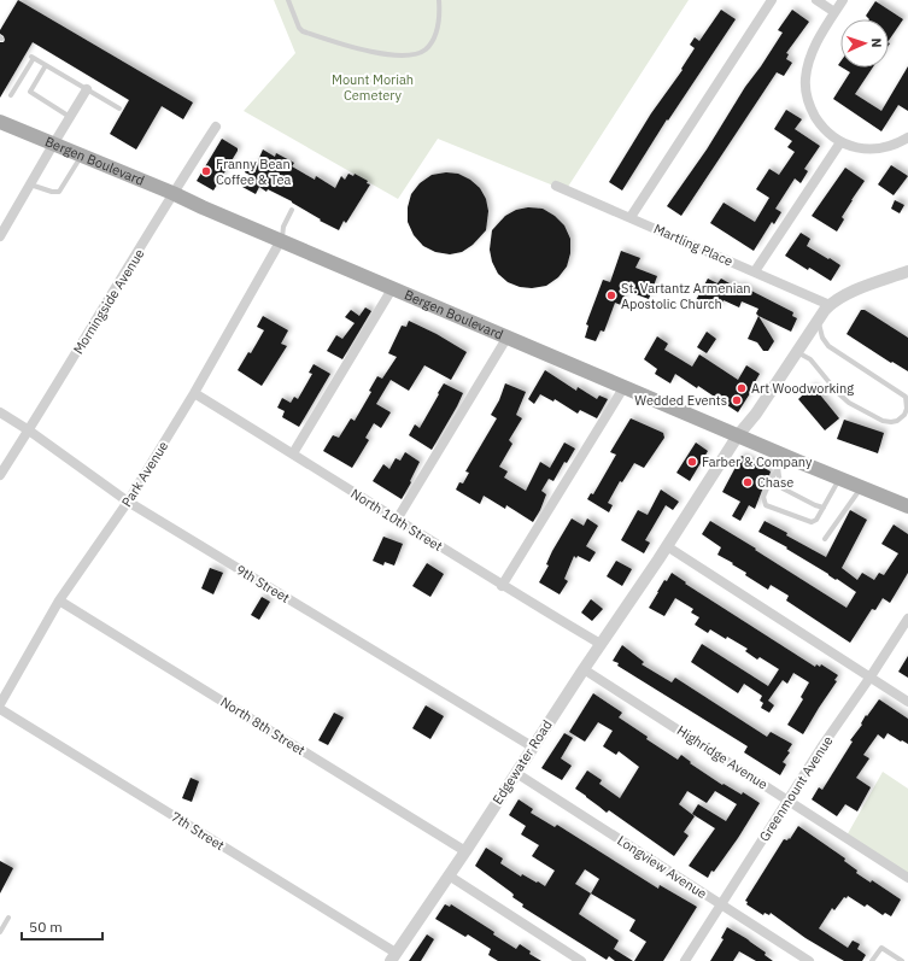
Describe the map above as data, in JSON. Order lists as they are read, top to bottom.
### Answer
{
  "streets": {
    "main road": ["Bergen Boulevard"],
    "street": [
      "Martling Place",
      "Morningside Avenue",
      "Park Avenue",
      "North 10th Street",
      "9th Street",
      "North 8th Street",
      "Highridge Avenue",
      "Edgewater Road",
      "Greenmount Avenue",
      "7th Street",
      "Longview Avenue"
    ]
  },
  "crossings": [
    ["Bergen Boulevard", "Morningside Avenue"],
    ["Bergen Boulevard", "Park Avenue"],
    ["Bergen Boulevard", "Edgewater Road"],
    ["Martling Place", "Edgewater Road"],
    ["Morningside Avenue", "9th Street"],
    ["Park Avenue", "North 10th Street"],
    ["Park Avenue", "9th Street"],
    ["Park Avenue", "North 8th Street"],
    ["North 10th Street", "Edgewater Road"],
    ["9th Street", "Edgewater Road"],
    ["North 8th Street", "Edgewater Road"],
    ["Highridge Avenue", "Edgewater Road"],
    ["Highridge Avenue", "Greenmount Avenue"],
    ["Edgewater Road", "7th Street"],
    ["Edgewater Road", "Longview Avenue"],
    ["Greenmount Avenue", "Longview Avenue"]
  ],
  "parks": ["Mount Moriah Cemetery"],
  "places": [
    "Franny Bean Coffee & Tea",
    "St. Vartantz Armenian Apostolic Church",
    "Art Woodworking",
    "Wedded Events",
    "Farber & Company",
    "Chase"
  ],
  "scale_bar": "50 m",
  "north": "right"
}
